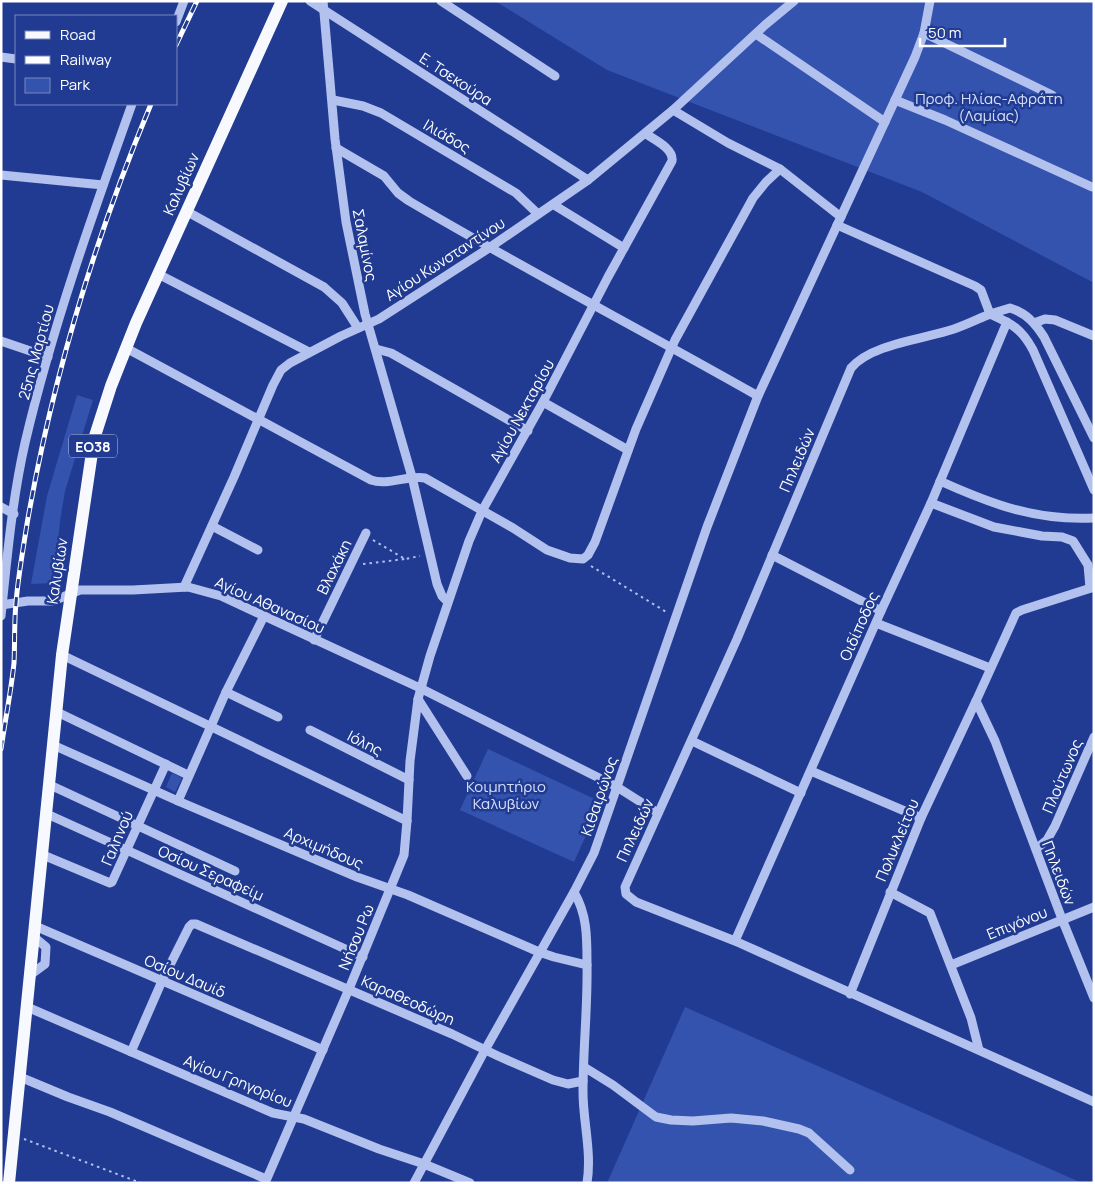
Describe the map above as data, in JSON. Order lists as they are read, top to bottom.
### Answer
{
  "streets": {
    "main road": ["Καλυβίων", "ΕΟ38"],
    "street": [
      "Ε. Τσεκούρα",
      "Ιλιάδος",
      "Σαλαμίνος",
      "Αγίου Κωνσταντίνου",
      "25ης Μαρτίου",
      "Αγίου Νεκταρίου",
      "Πηλειδών",
      "Βλαχάκη",
      "Αγίου Αθανασίου",
      "Οιδίποδος",
      "Ιόλης",
      "Πλούτωνος",
      "Κιθαιρώνος",
      "Γαληνού",
      "Πολυκλείτου",
      "Αρχιμήδους",
      "Οσίου Σεραφείμ",
      "Επιγόνου",
      "Νήσου Ρω",
      "Οσίου Δαυίδ",
      "Καραθεοδώρη",
      "Αγίου Γρηγορίου"
    ]
  },
  "crossings": [
    ["Ε. Τσεκούρα", "Σαλαμίνος"],
    ["Ε. Τσεκούρα", "Αγίου Κωνσταντίνου"],
    ["Ιλιάδος", "Σαλαμίνος"],
    ["Ιλιάδος", "Αγίου Κωνσταντίνου"],
    ["Καλυβίων", "Αγίου Αθανασίου"],
    ["Καλυβίων", "Γαληνού"],
    ["Καλυβίων", "Αρχιμήδους"],
    ["Καλυβίων", "Οσίου Σεραφείμ"],
    ["Καλυβίων", "Οσίου Δαυίδ"],
    ["Καλυβίων", "Αγίου Γρηγορίου"],
    ["Σαλαμίνος", "Αγίου Κωνσταντίνου"],
    ["Σαλαμίνος", "Αγίου Νεκταρίου"],
    ["Αγίου Κωνσταντίνου", "Αγίου Νεκταρίου"],
    ["Αγίου Κωνσταντίνου", "Αγίου Αθανασίου"],
    ["25ης Μαρτίου", "Αγίου Αθανασίου"],
    ["Αγίου Νεκταρίου", "Αγίου Αθανασίου"],
    ["Αγίου Νεκταρίου", "Νήσου Ρω"],
    ["Πηλειδών", "Αγίου Αθανασίου"],
    ["Πηλειδών", "Οιδίποδος"],
    ["Πηλειδών", "Πλούτωνος"],
    ["Πηλειδών", "Πολυκλείτου"],
    ["Πηλειδών", "Επιγόνου"],
    ["Βλαχάκη", "Αγίου Αθανασίου"],
    ["Αγίου Αθανασίου", "Κιθαιρώνος"],
    ["Αγίου Αθανασίου", "Νήσου Ρω"],
    ["Ιόλης", "Νήσου Ρω"],
    ["Κιθαιρώνος", "Αρχιμήδους"],
    ["Κιθαιρώνος", "Καραθεοδώρη"],
    ["Κιθαιρώνος", "Αγίου Γρηγορίου"],
    ["Γαληνού", "Αρχιμήδους"],
    ["Γαληνού", "Οσίου Σεραφείμ"],
    ["Αρχιμήδους", "Νήσου Ρω"],
    ["Οσίου Σεραφείμ", "Νήσου Ρω"],
    ["Νήσου Ρω", "Οσίου Δαυίδ"],
    ["Νήσου Ρω", "Καραθεοδώρη"],
    ["Νήσου Ρω", "Αγίου Γρηγορίου"],
    ["Οσίου Δαυίδ", "Καραθεοδώρη"]
  ],
  "parks": ["Προφ. Ηλίας-Αφράτη (Λαμίας)", "Κοιμητήριο Καλυβίων"],
  "legend": ["Road", "Railway", "Park"],
  "scale_bar": "50 m"
}
